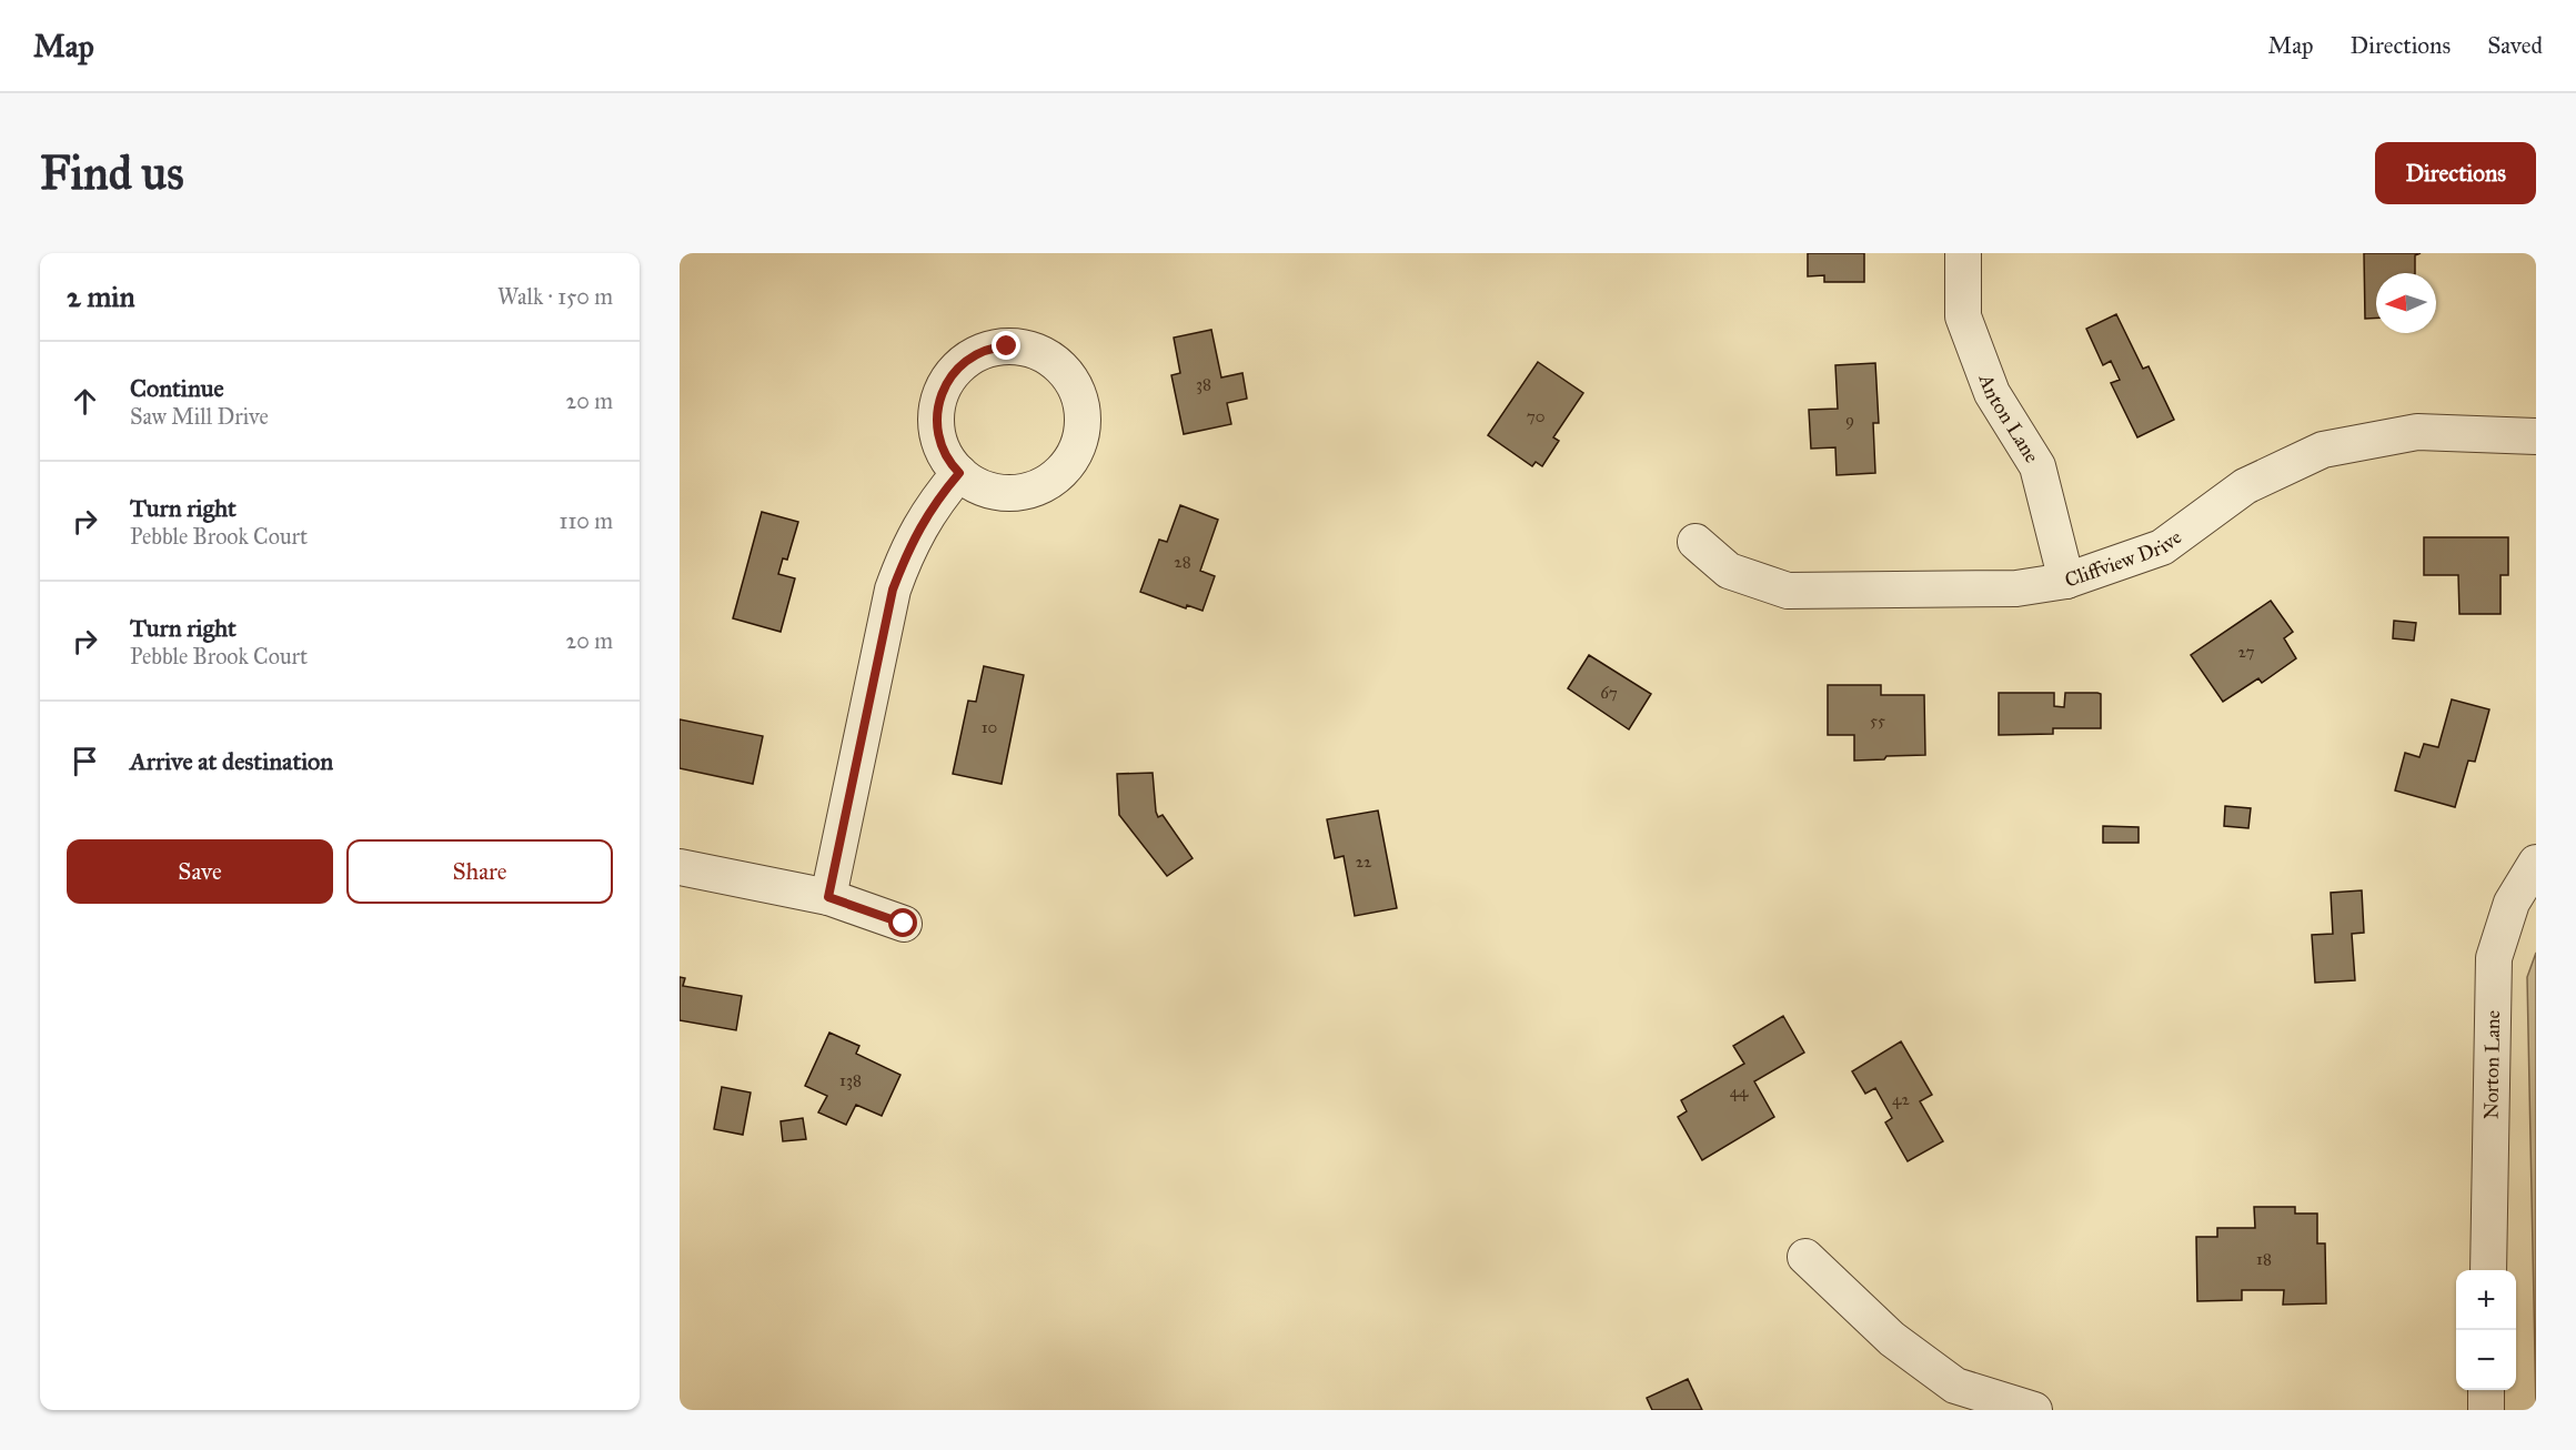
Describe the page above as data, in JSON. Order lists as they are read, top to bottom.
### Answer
{
  "streets": {
    "street": ["Anton Lane", "Cliffview Drive", "Norton Lane"]
  },
  "crossings": [
    ["Anton Lane", "Cliffview Drive"]
  ],
  "house_numbers": [
    "38",
    "70",
    "9",
    "28",
    "27",
    "67",
    "55",
    "10",
    "22",
    "138",
    "44",
    "42",
    "18"
  ],
  "north": "left",
  "page": {
    "header": "Map",
    "nav": ["Map", "Directions", "Saved"],
    "buttons": [
      "Directions",
      ["Save", "Share"]
    ],
    "title": "Find us",
    "heading": ["2 min", "Walk · 150 m"],
    "list": [
      ["Continue", "Saw Mill Drive", "20 m"],
      ["Turn right", "Pebble Brook Court", "110 m"],
      ["Turn right", "Pebble Brook Court", "20 m"],
      "Arrive at destination"
    ],
    "map_buttons": ["+", "−"]
  }
}
